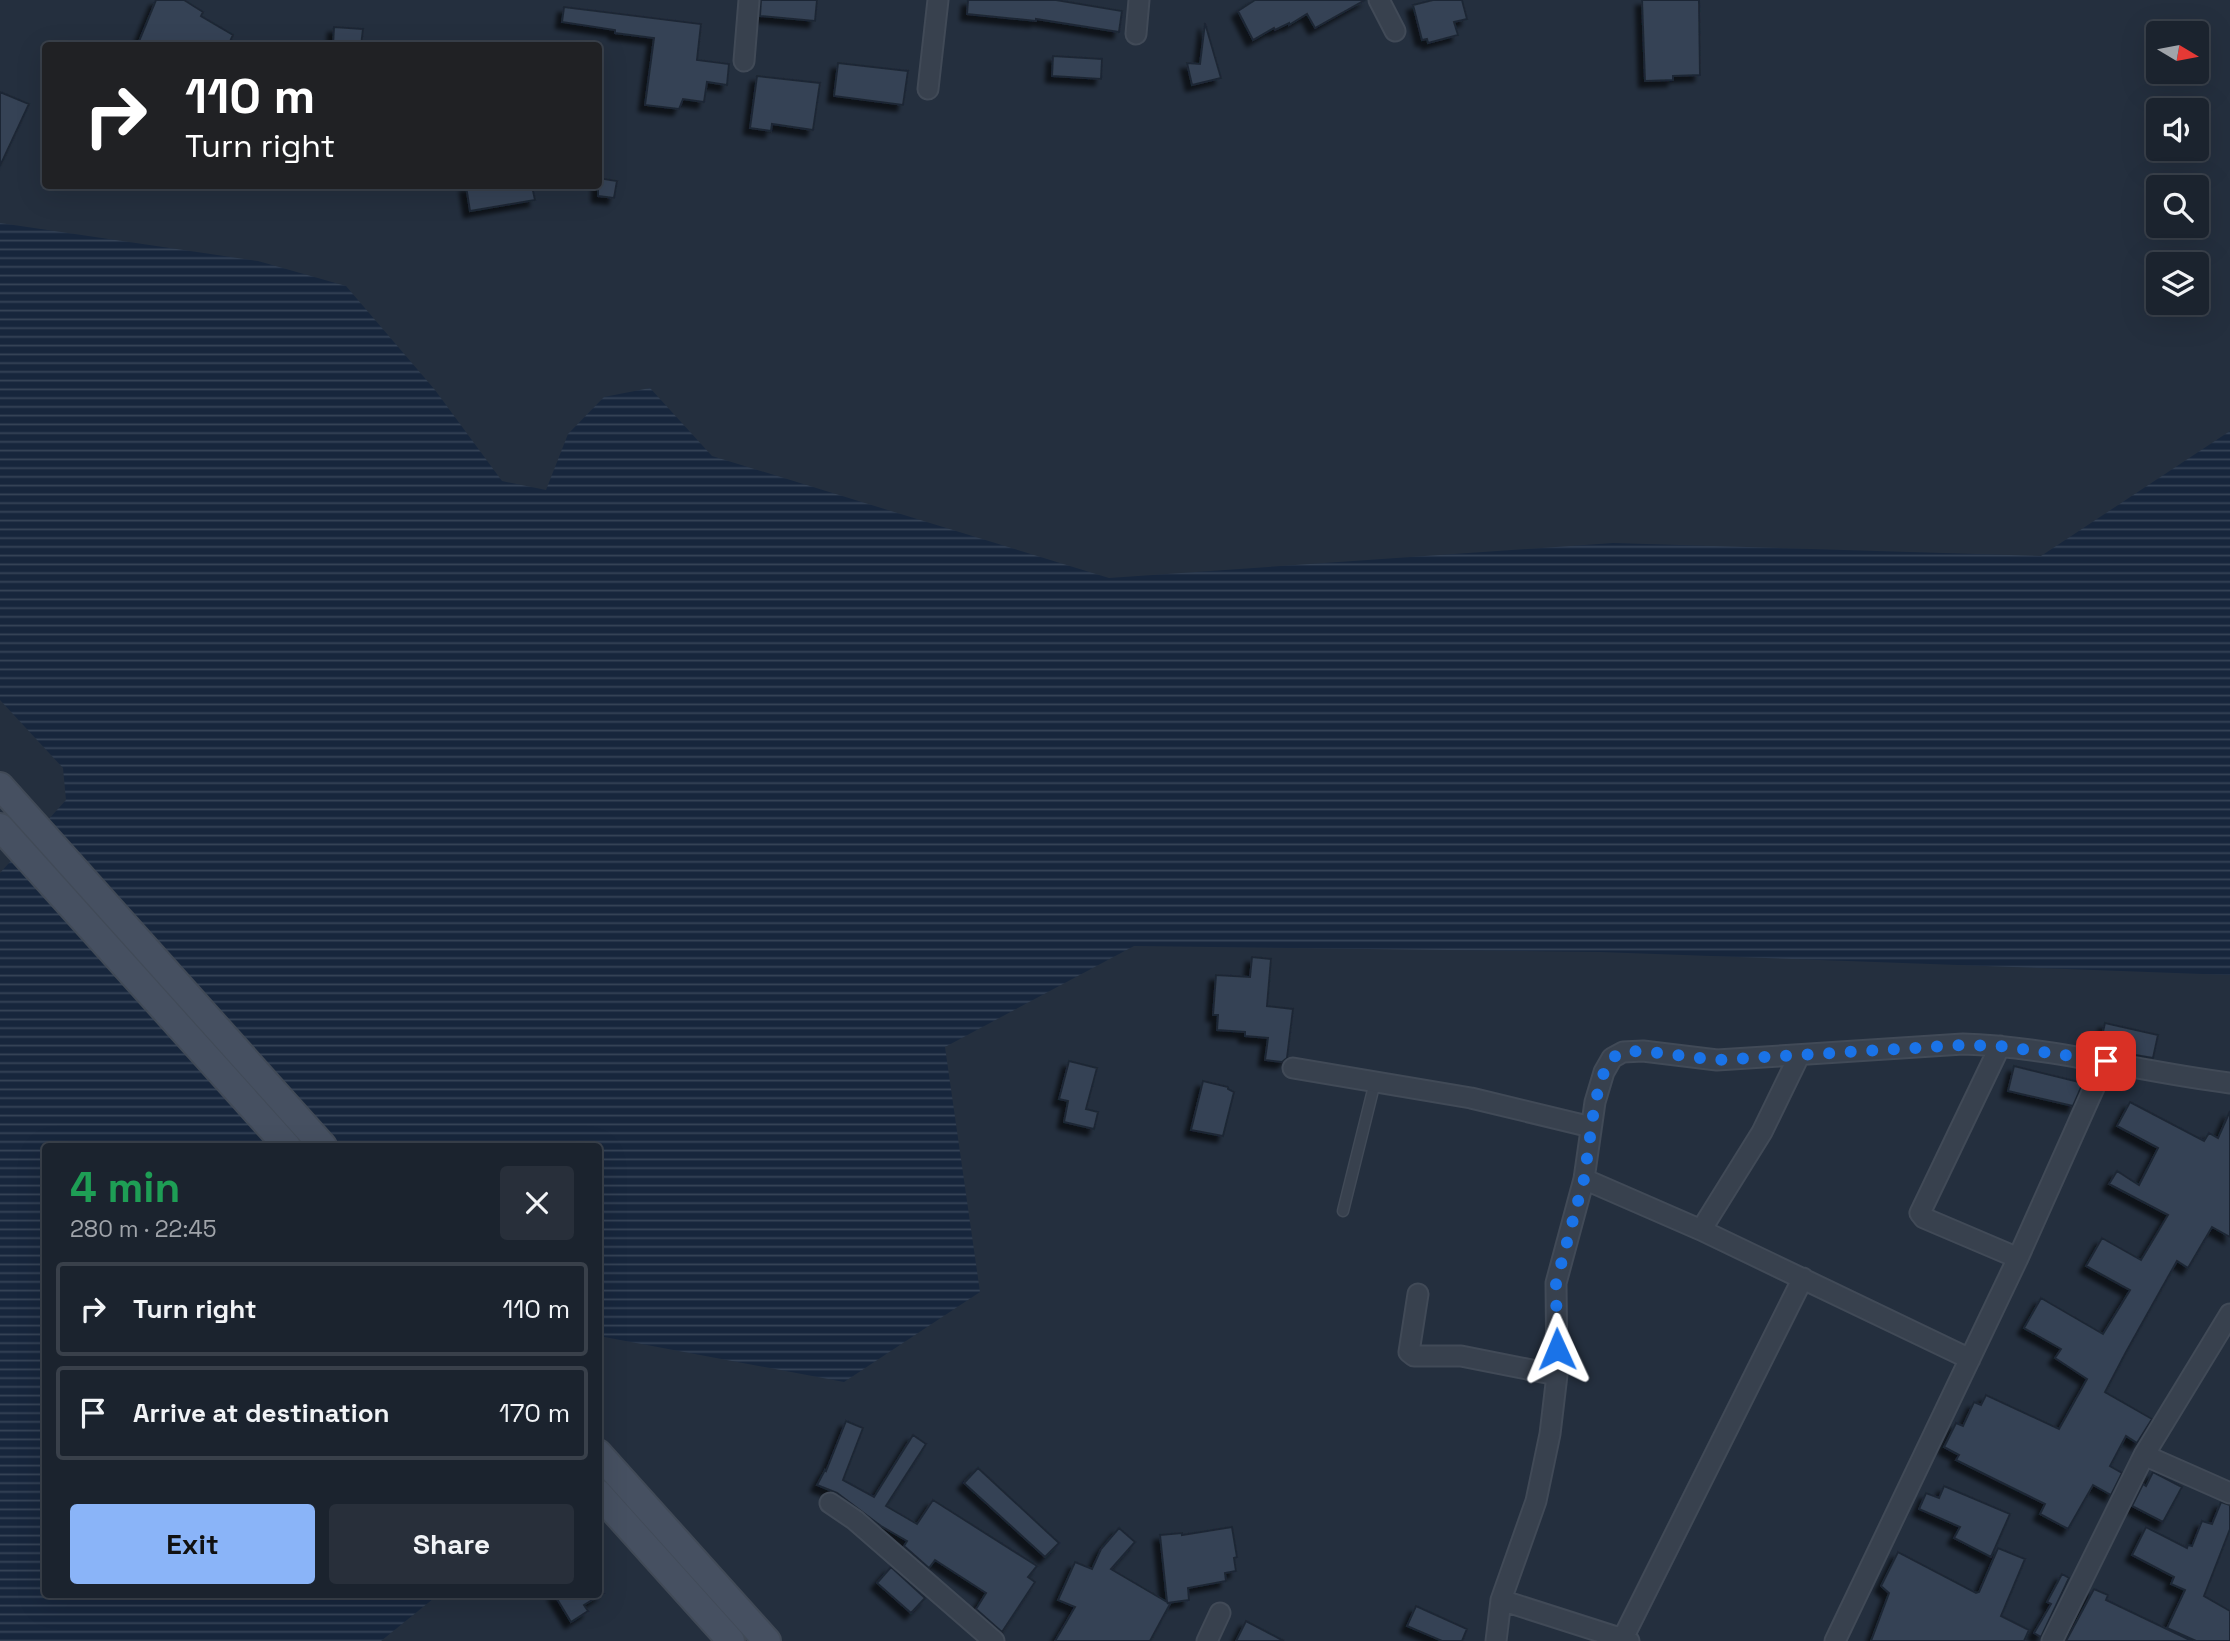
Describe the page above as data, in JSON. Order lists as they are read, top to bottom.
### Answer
{
  "north": "right",
  "page": {
    "turn": ["110 m", "Turn right"],
    "heading": ["4 min", "280 m · 22:45"],
    "list": [
      {
        "name": "Turn right",
        "value": "110 m"
      },
      {
        "name": "Arrive at destination",
        "value": "170 m"
      }
    ],
    "buttons": ["Exit", "Share"]
  }
}
